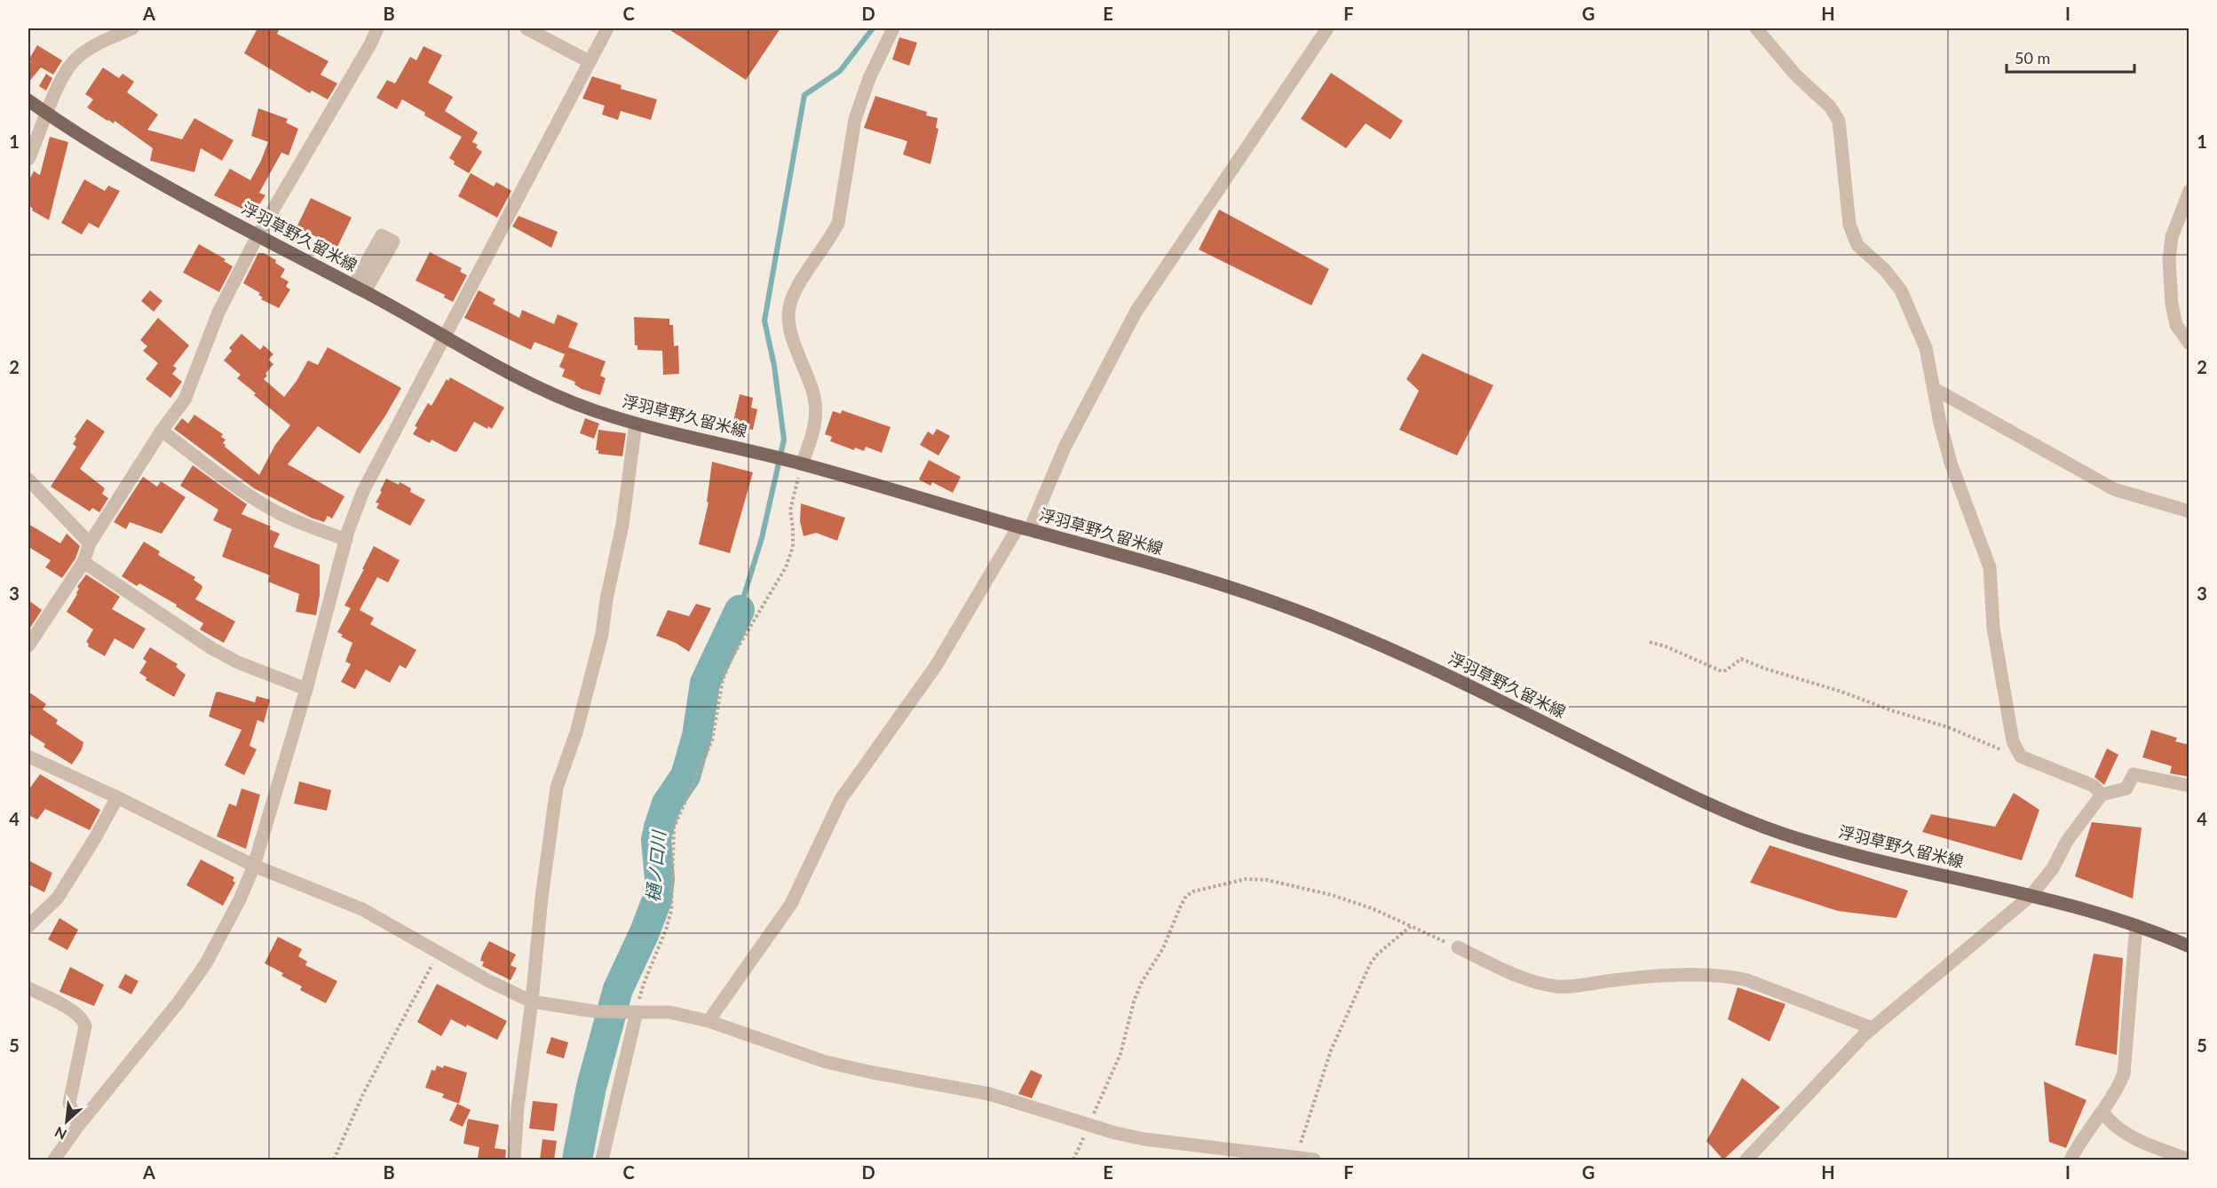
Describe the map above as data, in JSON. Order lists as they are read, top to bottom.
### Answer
{
  "streets": {
    "main road": ["浮羽草野久留米線"]
  },
  "water": ["樋ノ口川"],
  "scale_bar": "50 m",
  "north": "bottom left",
  "grid": {
    "columns": [
      "A",
      "B",
      "C",
      "D",
      "E",
      "F",
      "G",
      "H",
      "I"
    ],
    "rows": [
      "1",
      "2",
      "3",
      "4",
      "5"
    ]
  }
}
